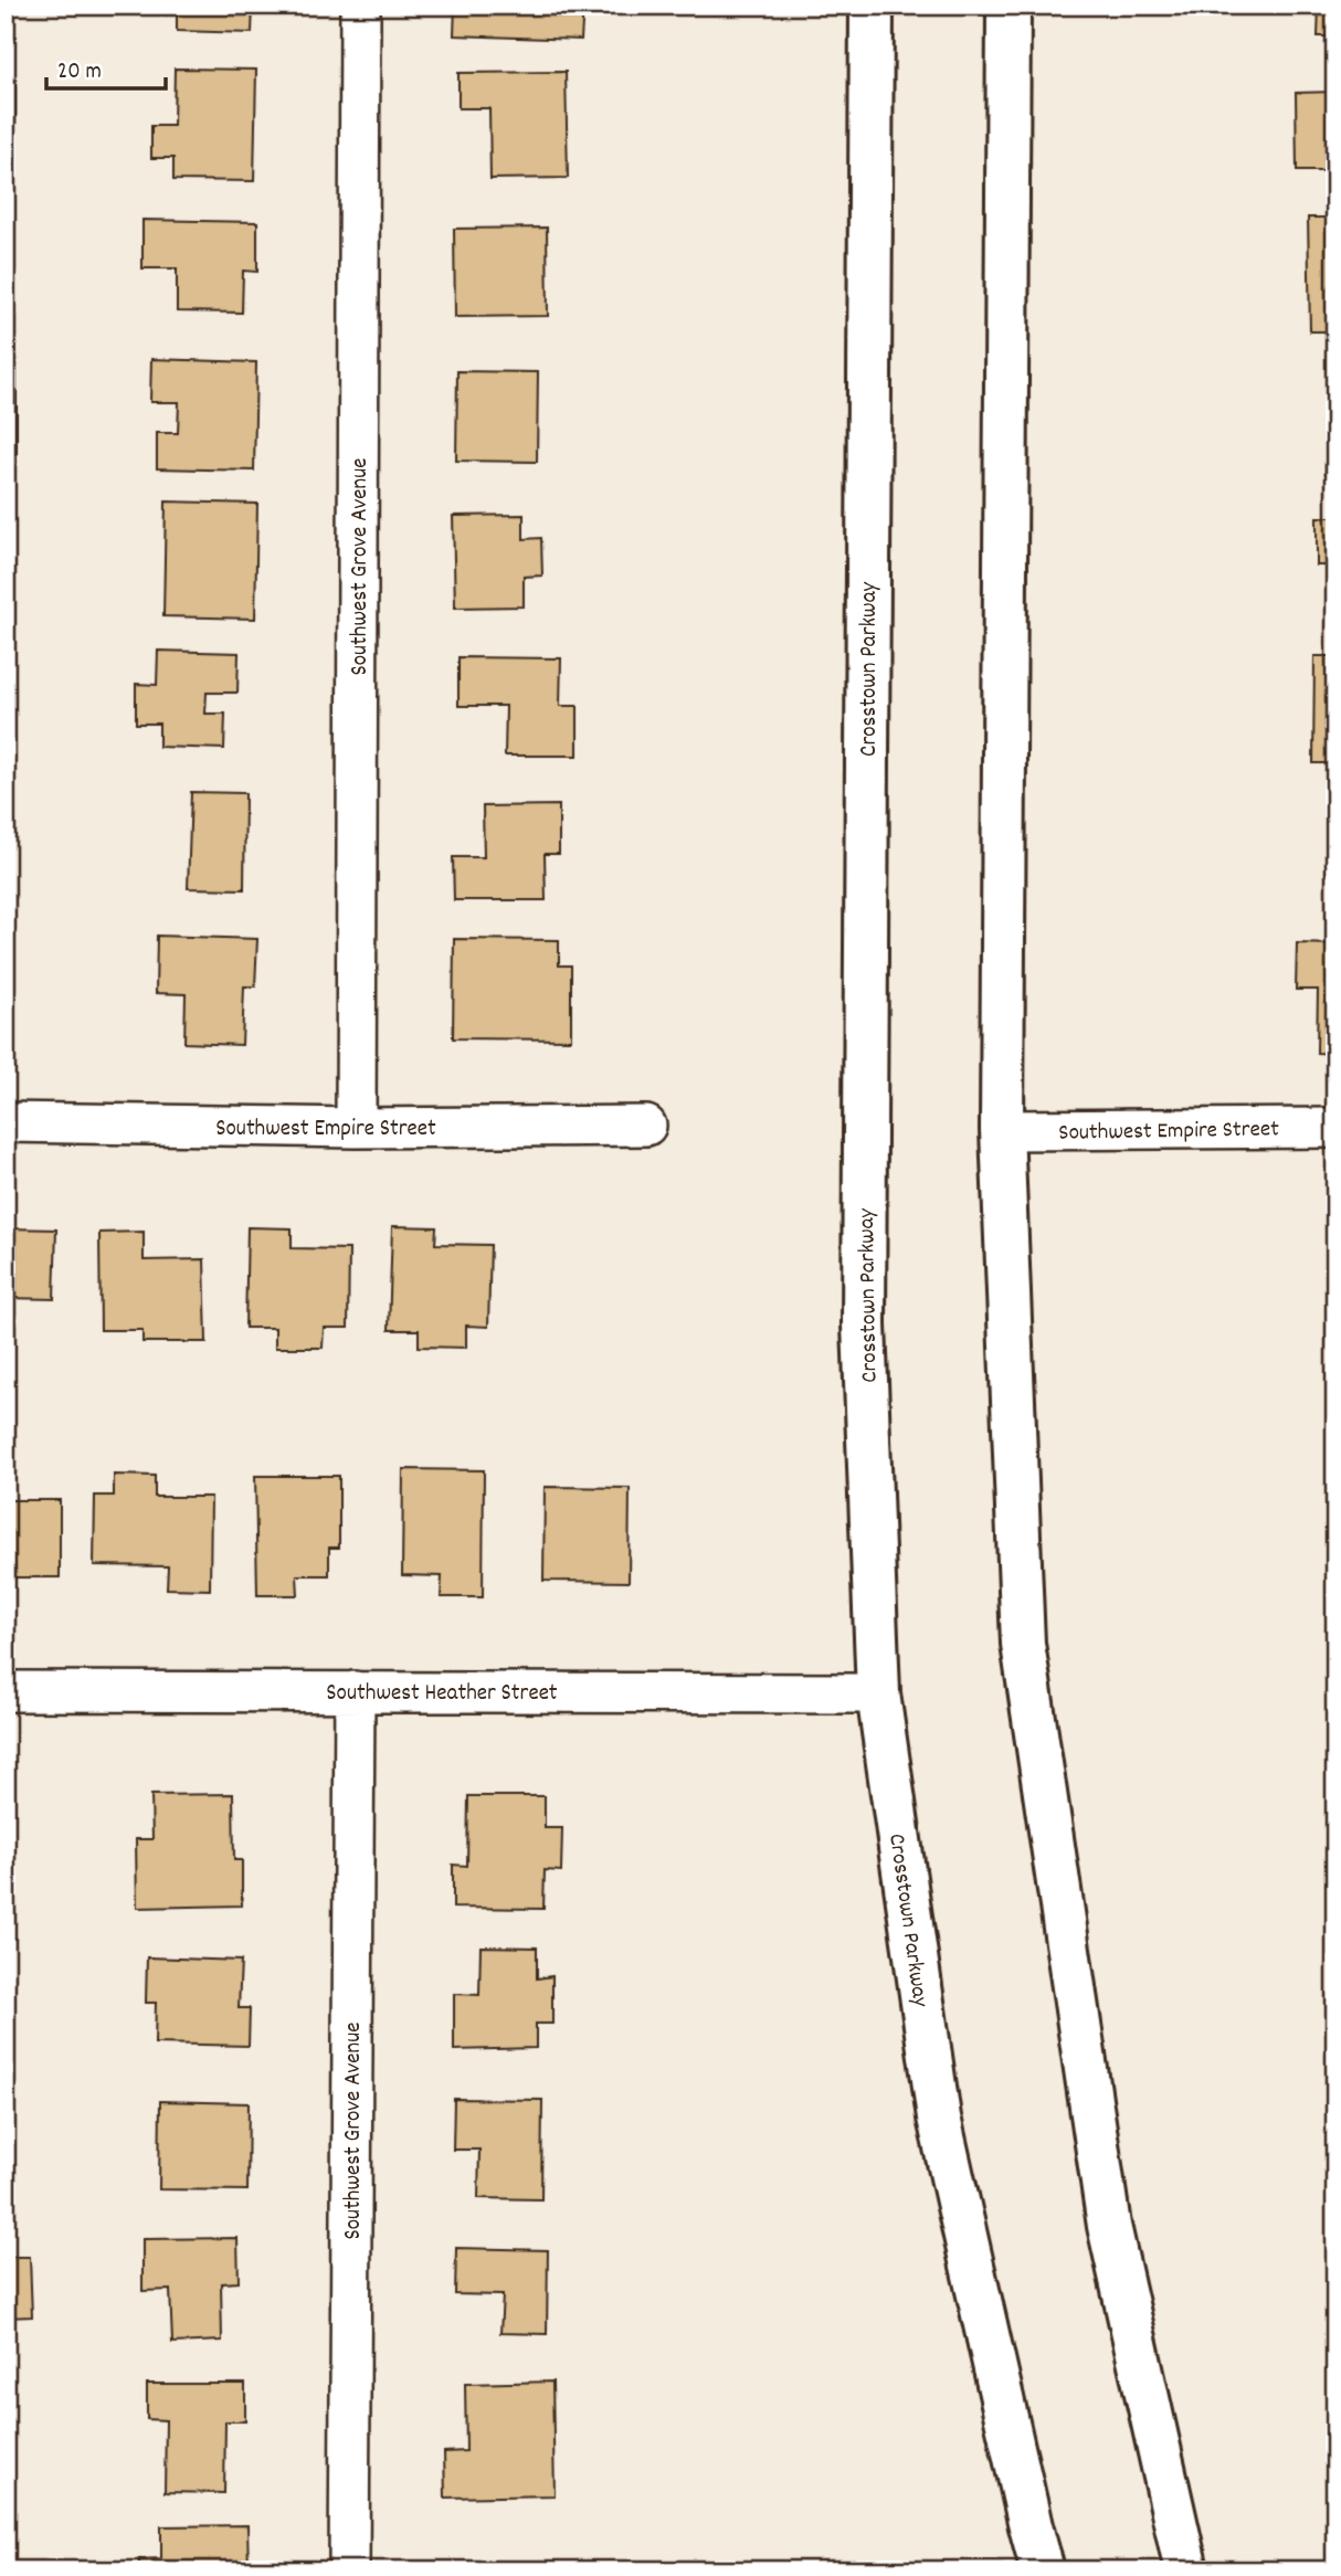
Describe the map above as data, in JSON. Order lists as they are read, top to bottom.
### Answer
{
  "streets": {
    "main road": ["Crosstown Parkway"],
    "street": ["Southwest Grove Avenue", "Southwest Empire Street", "Southwest Heather Street"]
  },
  "crossings": [
    ["Southwest Grove Avenue", "Southwest Empire Street"],
    ["Southwest Grove Avenue", "Southwest Heather Street"],
    ["Crosstown Parkway", "Southwest Heather Street"]
  ],
  "scale_bar": "20 m"
}
